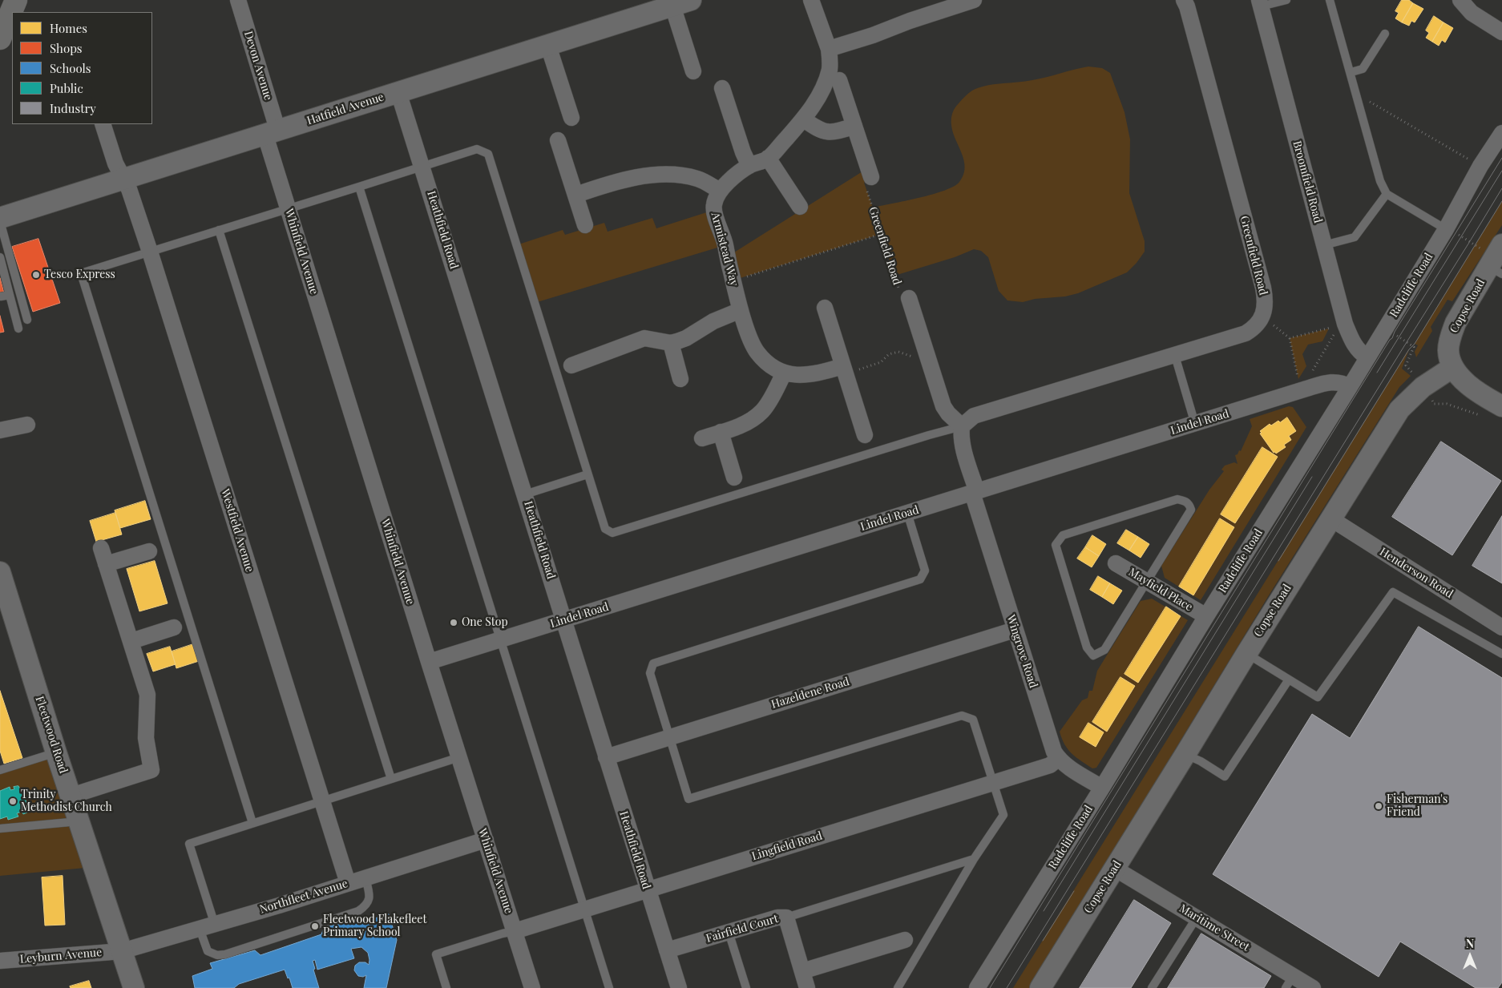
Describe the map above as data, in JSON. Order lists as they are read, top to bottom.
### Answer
{
  "streets": {
    "street": [
      "Devon Avenue",
      "Hatfield Avenue",
      "Broomfield Road",
      "Heathfield Road",
      "Greenfield Road",
      "Armistead Way",
      "Whinfield Avenue",
      "Radcliffe Road",
      "Copse Road",
      "Lindel Road",
      "Westfield Avenue",
      "Henderson Road",
      "Mayfield Place",
      "Wingrove Road",
      "Hazeldene Road",
      "Fleetwood Road",
      "Lingfield Road",
      "Northfleet Avenue",
      "Maritime Street",
      "Fairfield Court",
      "Leyburn Avenue"
    ]
  },
  "crossings": [
    ["Devon Avenue", "Hatfield Avenue"],
    ["Devon Avenue", "Whinfield Avenue"],
    ["Hatfield Avenue", "Heathfield Road"],
    ["Hatfield Avenue", "Whinfield Avenue"],
    ["Hatfield Avenue", "Westfield Avenue"],
    ["Broomfield Road", "Radcliffe Road"],
    ["Heathfield Road", "Lindel Road"],
    ["Heathfield Road", "Hazeldene Road"],
    ["Heathfield Road", "Lingfield Road"],
    ["Heathfield Road", "Fairfield Court"],
    ["Whinfield Avenue", "Lindel Road"],
    ["Whinfield Avenue", "Lingfield Road"],
    ["Whinfield Avenue", "Northfleet Avenue"],
    ["Radcliffe Road", "Lindel Road"],
    ["Radcliffe Road", "Mayfield Place"],
    ["Copse Road", "Henderson Road"],
    ["Copse Road", "Maritime Street"],
    ["Lindel Road", "Wingrove Road"],
    ["Westfield Avenue", "Northfleet Avenue"],
    ["Wingrove Road", "Hazeldene Road"],
    ["Wingrove Road", "Lingfield Road"],
    ["Fleetwood Road", "Northfleet Avenue"],
    ["Fleetwood Road", "Leyburn Avenue"],
    ["Northfleet Avenue", "Leyburn Avenue"]
  ],
  "places": [
    "Tesco Express",
    "One Stop",
    "Trinity Methodist Church",
    "Fisherman's Friend",
    "Fleetwood Flakefleet Primary School"
  ],
  "legend": [
    "Homes",
    "Shops",
    "Schools",
    "Public",
    "Industry"
  ],
  "north": "top"
}
